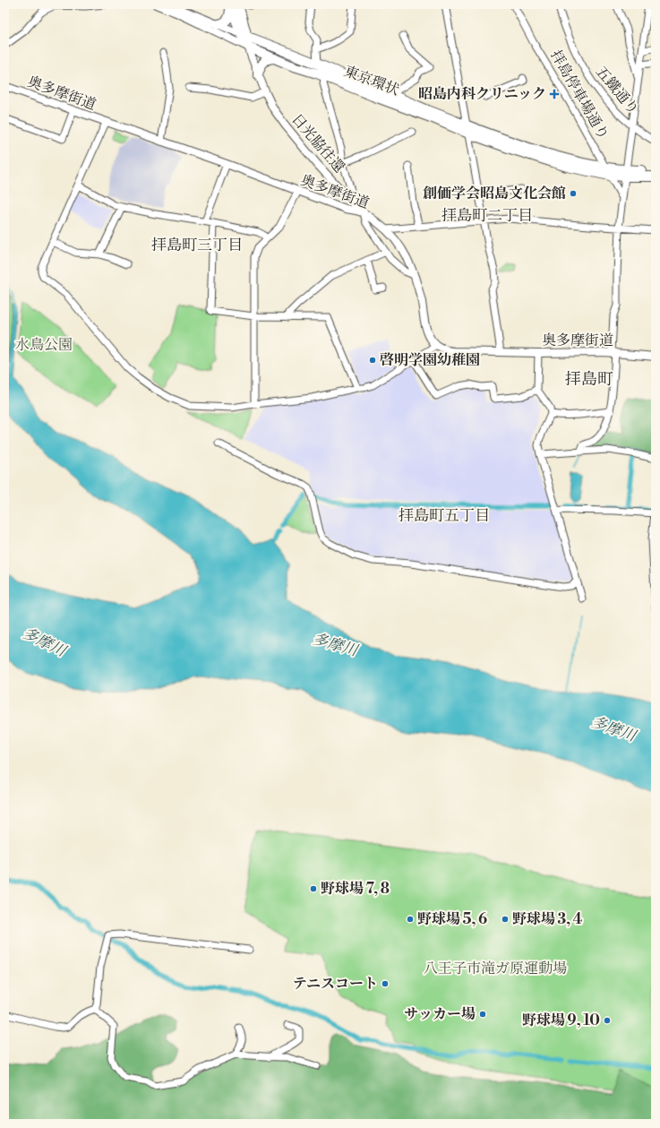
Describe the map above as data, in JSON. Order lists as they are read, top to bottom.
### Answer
{
  "streets": {
    "highway": ["東京環状"],
    "main road": ["奥多摩街道", "日光脇往還"],
    "street": ["五鐵通り", "拝島停車場通り"]
  },
  "crossings": [
    ["東京環状", "拝島停車場通り"],
    ["東京環状", "日光脇往還"],
    ["奥多摩街道", "日光脇往還"]
  ],
  "districts": [
    "拝島町二丁目",
    "拝島町三丁目",
    "拝島町",
    "拝島町五丁目"
  ],
  "water": ["多摩川"],
  "parks": ["水鳥公園", "八王子市滝ガ原運動場"],
  "places": {
    "health": ["昭島内科クリニック"],
    "other": [
      "創価学会昭島文化会館",
      "啓明学園幼稚園",
      "野球場 7, 8",
      "野球場 5, 6",
      "野球場 3, 4",
      "テニスコート",
      "サッカー場",
      "野球場 9, 10"
    ]
  }
}
